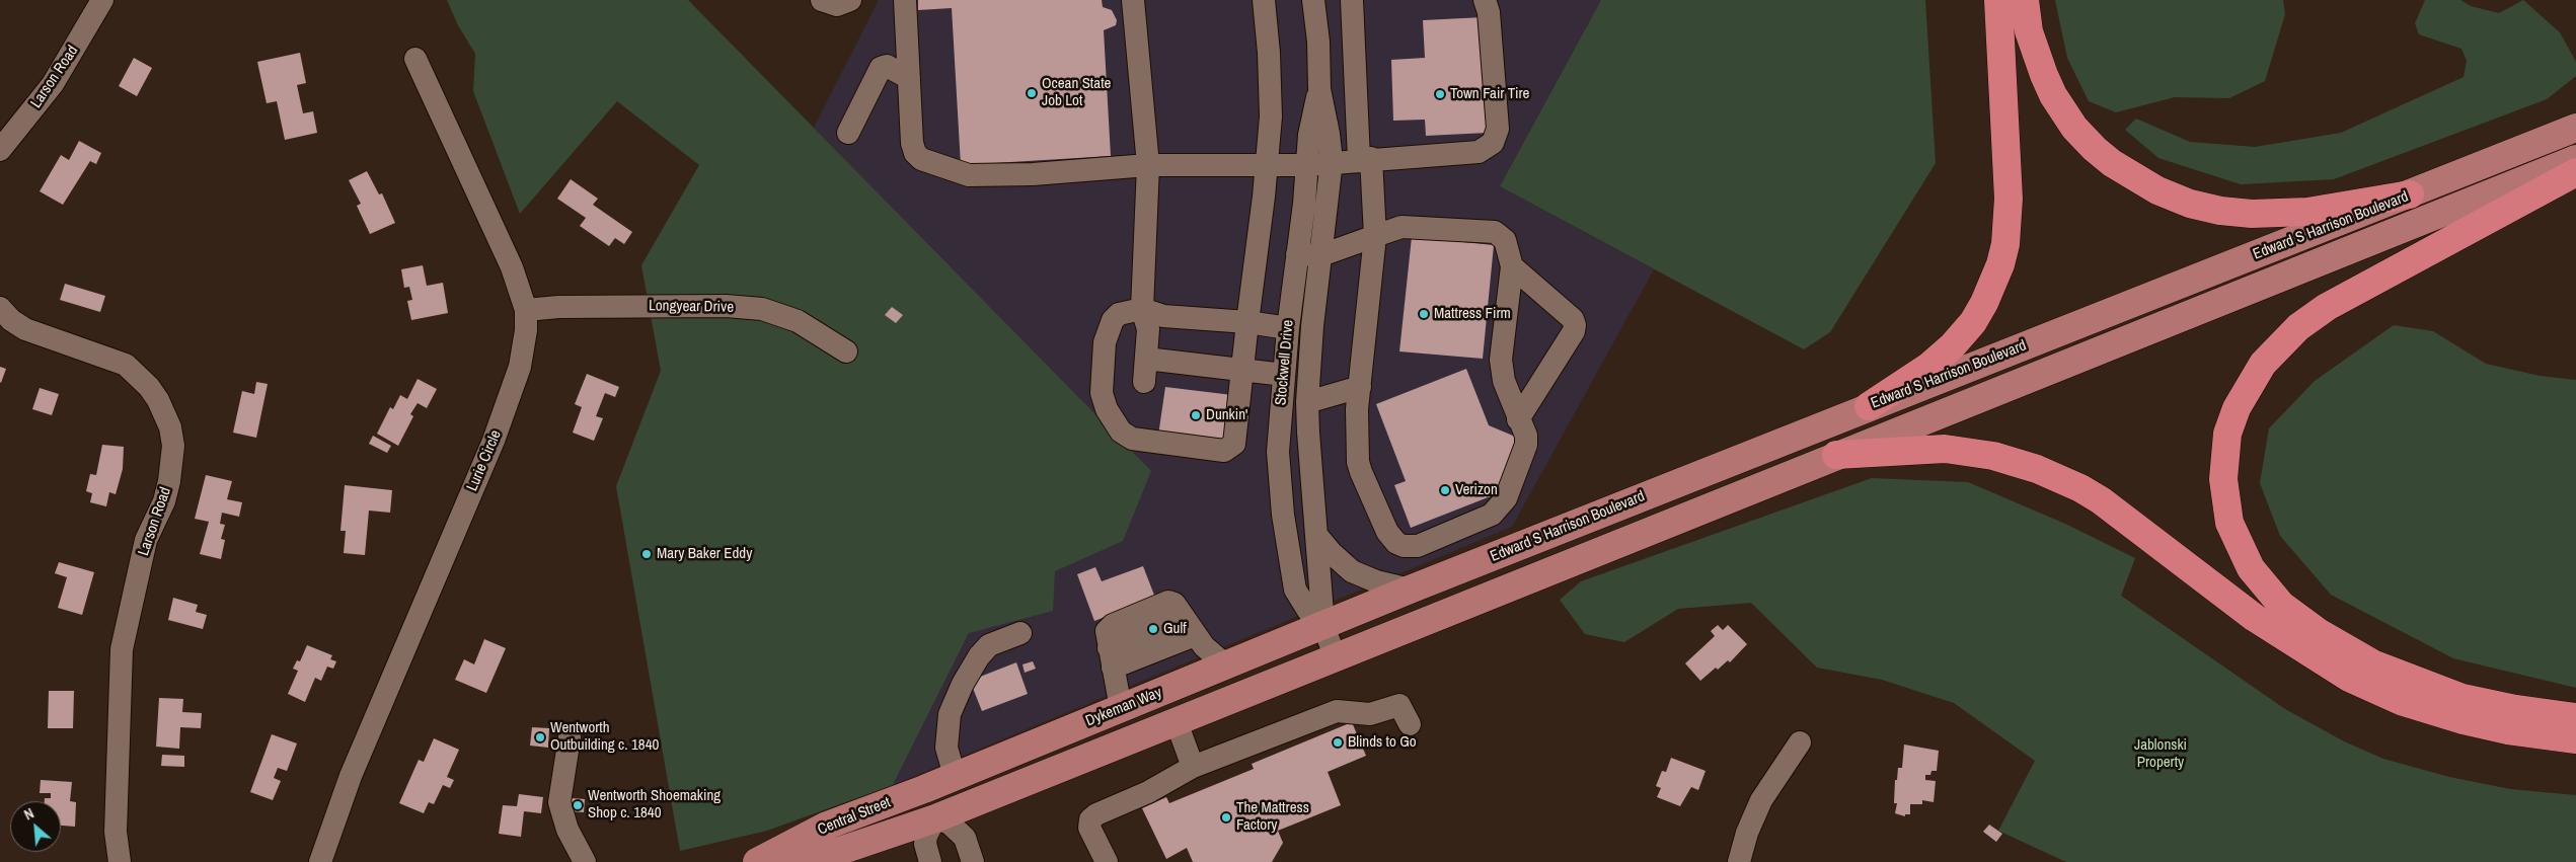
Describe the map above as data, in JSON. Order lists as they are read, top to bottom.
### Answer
{
  "streets": {
    "main road": ["Edward S Harrison Boulevard", "Dykeman Way", "Central Street"],
    "street": [
      "Larson Road",
      "Longyear Drive",
      "Stockwell Drive",
      "Lurie Circle"
    ]
  },
  "crossings": [
    ["Edward S Harrison Boulevard", "Stockwell Drive"],
    ["Edward S Harrison Boulevard", "Dykeman Way"],
    ["Longyear Drive", "Lurie Circle"],
    ["Stockwell Drive", "Dykeman Way"],
    ["Dykeman Way", "Central Street"]
  ],
  "parks": ["Jablonski Property"],
  "places": [
    "Ocean State Job Lot",
    "Town Fair Tire",
    "Mattress Firm",
    "Dunkin'",
    "Verizon",
    "Mary Baker Eddy",
    "Gulf",
    "Wentworth Outbuilding c. 1840",
    "Blinds to Go",
    "Wentworth Shoemaking Shop c. 1840",
    "The Mattress Factory"
  ],
  "north": "top left"
}
